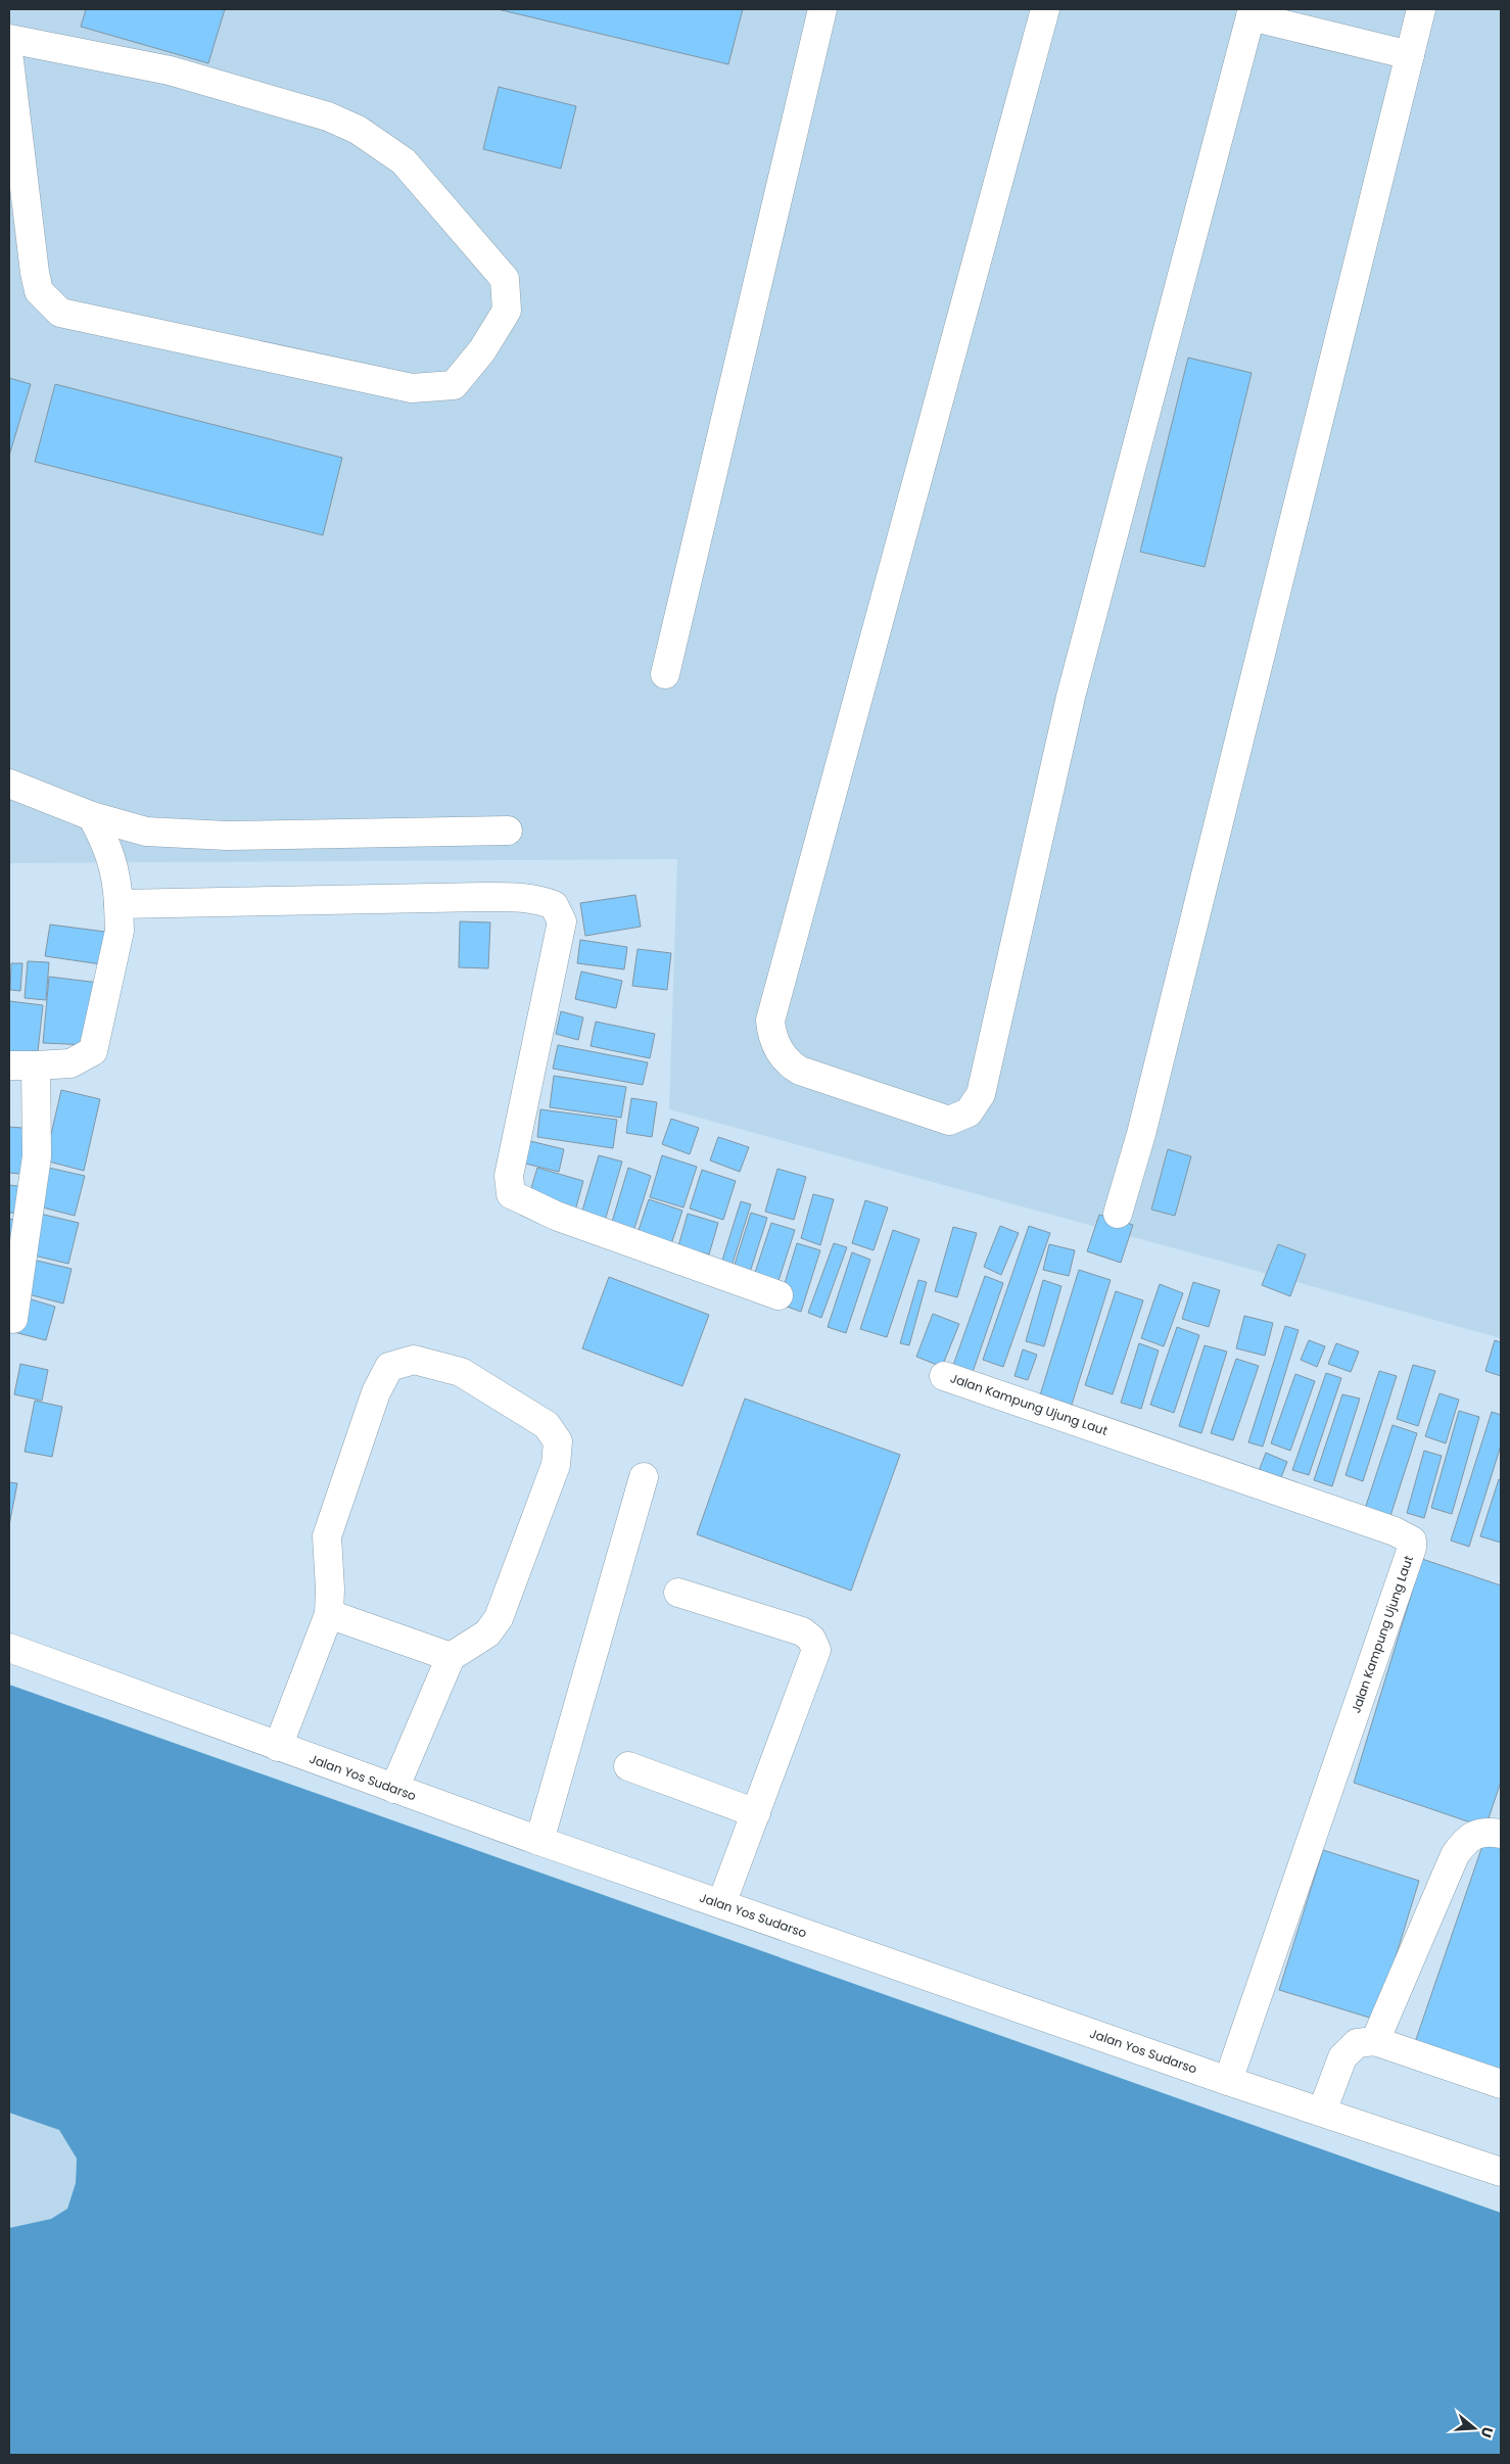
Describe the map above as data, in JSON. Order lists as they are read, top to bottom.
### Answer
{
  "streets": {
    "street": ["Jalan Kampung Ujung Laut", "Jalan Yos Sudarso"]
  },
  "crossings": [
    ["Jalan Kampung Ujung Laut", "Jalan Yos Sudarso"]
  ],
  "north": "right"
}
